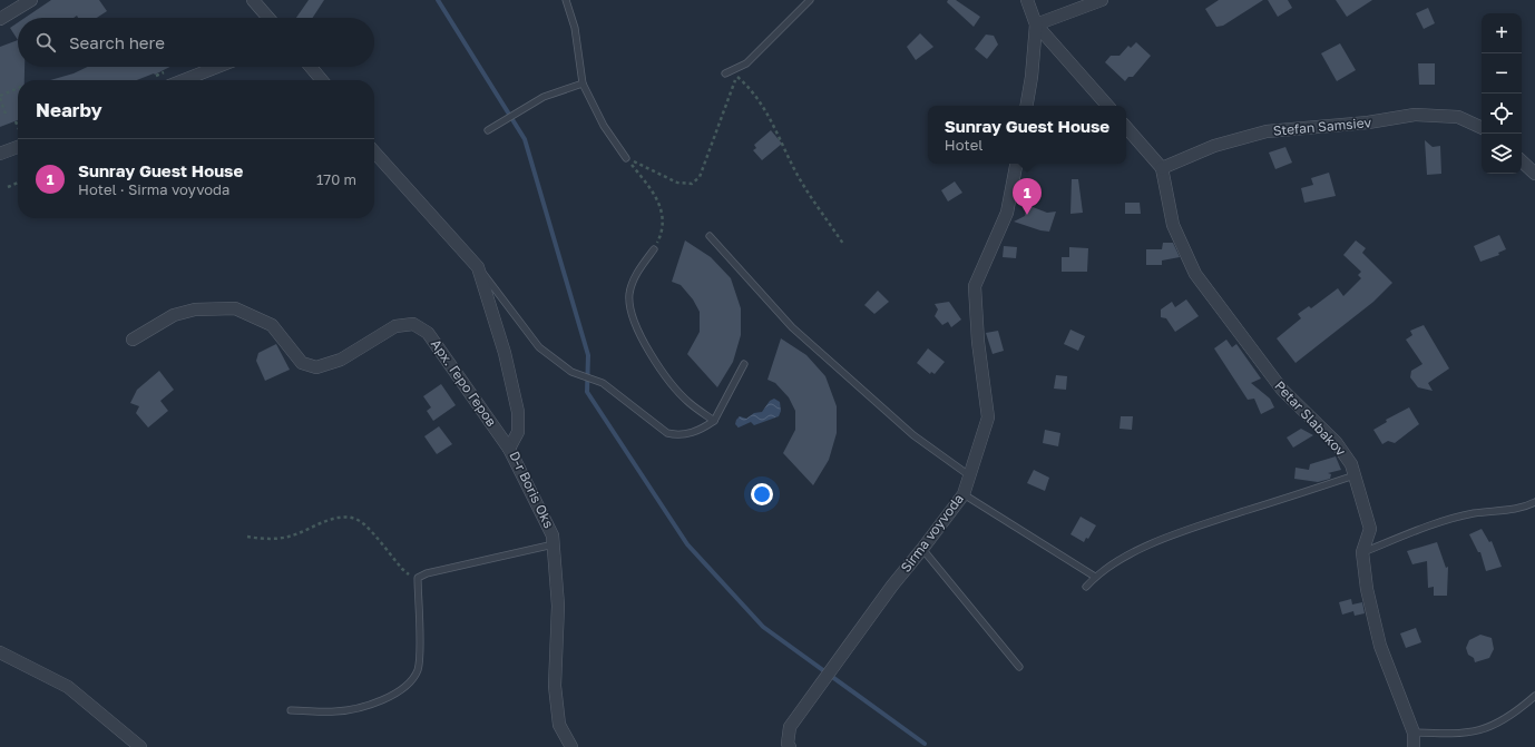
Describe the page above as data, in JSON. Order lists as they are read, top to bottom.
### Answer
{
  "streets": {
    "street": [
      "Stefan Samsiev",
      "Арх. Геро Геров",
      "Petar Slabakov",
      "D-r Boris Oks",
      "Sirma voyvoda"
    ]
  },
  "crossings": [
    ["Stefan Samsiev", "Petar Slabakov"],
    ["Арх. Геро Геров", "D-r Boris Oks"]
  ],
  "page": {
    "map_buttons": ["+", "−"],
    "search": "Search here",
    "heading": "Nearby",
    "popup": ["Sunray Guest House", "Hotel"],
    "list": [
      {
        "mark": "1",
        "name": "Sunray Guest House",
        "note": "Hotel · Sirma voyvoda",
        "value": "170 m"
      }
    ],
    "pins": "1"
  }
}
